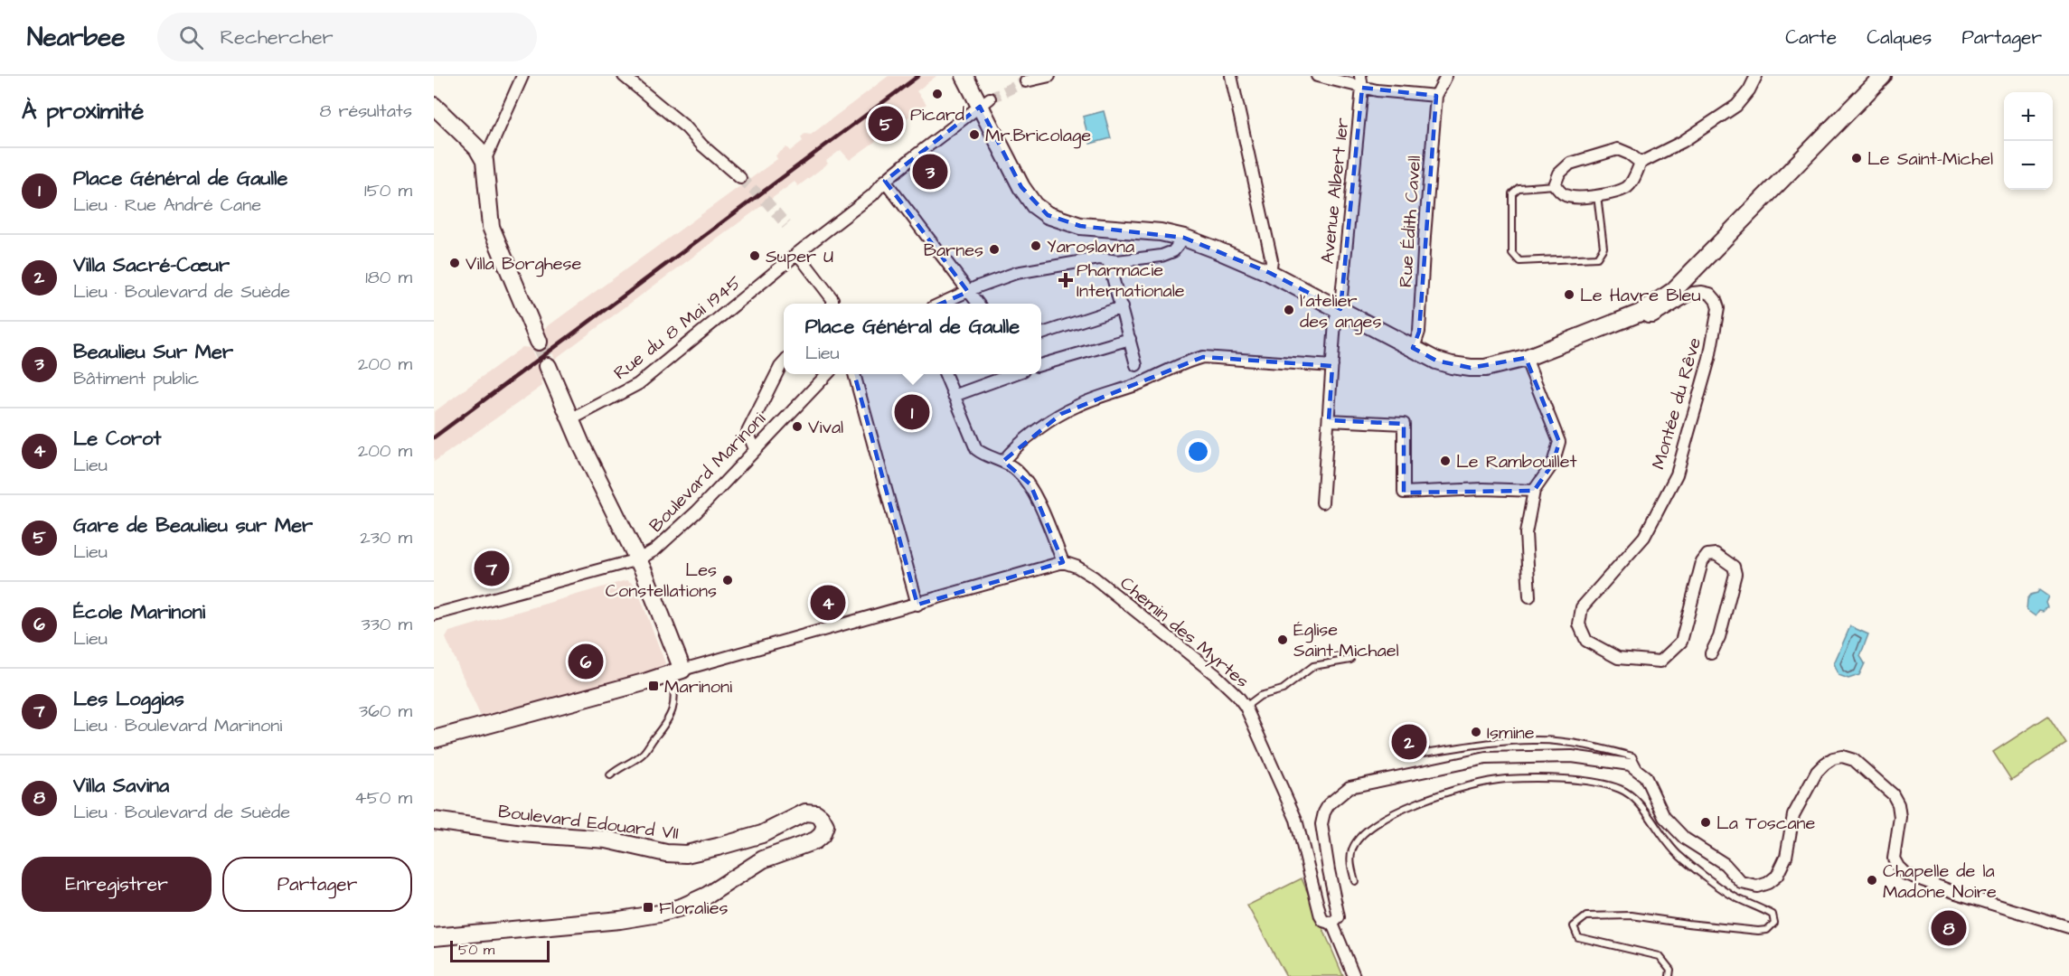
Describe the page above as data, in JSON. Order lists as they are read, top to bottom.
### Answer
{
  "streets": {
    "street": [
      "Avenue Albert 1er",
      "Rue Édith Cavell",
      "Rue du 8 Mai 1945",
      "Montée du Rêve",
      "Boulevard Marinoni",
      "Chemin des Myrtes",
      "Boulevard Edouard VII"
    ]
  },
  "places": {
    "other": [
      "Picard",
      "Mr.Bricolage",
      "Le Saint-Michel",
      "Yaroslavna",
      "Barnes",
      "Super U",
      "Villa Borghese",
      "Le Havre Bleu",
      "l'atelier des anges",
      "Vival",
      "Le Rambouillet",
      "Les Constellations",
      "Église Saint-Michael",
      "Ismine",
      "La Toscane",
      "Chapelle de la Madone Noire"
    ],
    "health": ["Pharmacie Internationale"],
    "transit": ["Marinoni", "Floralies"]
  },
  "scale_bar": "50 m",
  "page": {
    "header": "Nearbee",
    "search": "Rechercher",
    "nav": ["Carte", "Calques", "Partager"],
    "heading": ["À proximité", "8 résultats"],
    "map_buttons": ["+", "−"],
    "pins": [
      "5",
      "3",
      "1",
      "7",
      "4",
      "6",
      "2",
      "8"
    ],
    "list": [
      {
        "mark": "1",
        "name": "Place Général de Gaulle",
        "note": "Lieu · Rue André Cane",
        "value": "150 m"
      },
      {
        "mark": "2",
        "name": "Villa Sacré-Cœur",
        "note": "Lieu · Boulevard de Suède",
        "value": "180 m"
      },
      {
        "mark": "3",
        "name": "Beaulieu Sur Mer",
        "note": "Bâtiment public",
        "value": "200 m"
      },
      {
        "mark": "4",
        "name": "Le Corot",
        "note": "Lieu",
        "value": "200 m"
      },
      {
        "mark": "5",
        "name": "Gare de Beaulieu sur Mer",
        "note": "Lieu",
        "value": "230 m"
      },
      {
        "mark": "6",
        "name": "École Marinoni",
        "note": "Lieu",
        "value": "330 m"
      },
      {
        "mark": "7",
        "name": "Les Loggias",
        "note": "Lieu · Boulevard Marinoni",
        "value": "360 m"
      },
      {
        "mark": "8",
        "name": "Villa Savina",
        "note": "Lieu · Boulevard de Suède",
        "value": "450 m"
      }
    ],
    "popup": ["Place Général de Gaulle", "Lieu"],
    "buttons": ["Enregistrer", "Partager"],
    "scale": "50 m"
  }
}
